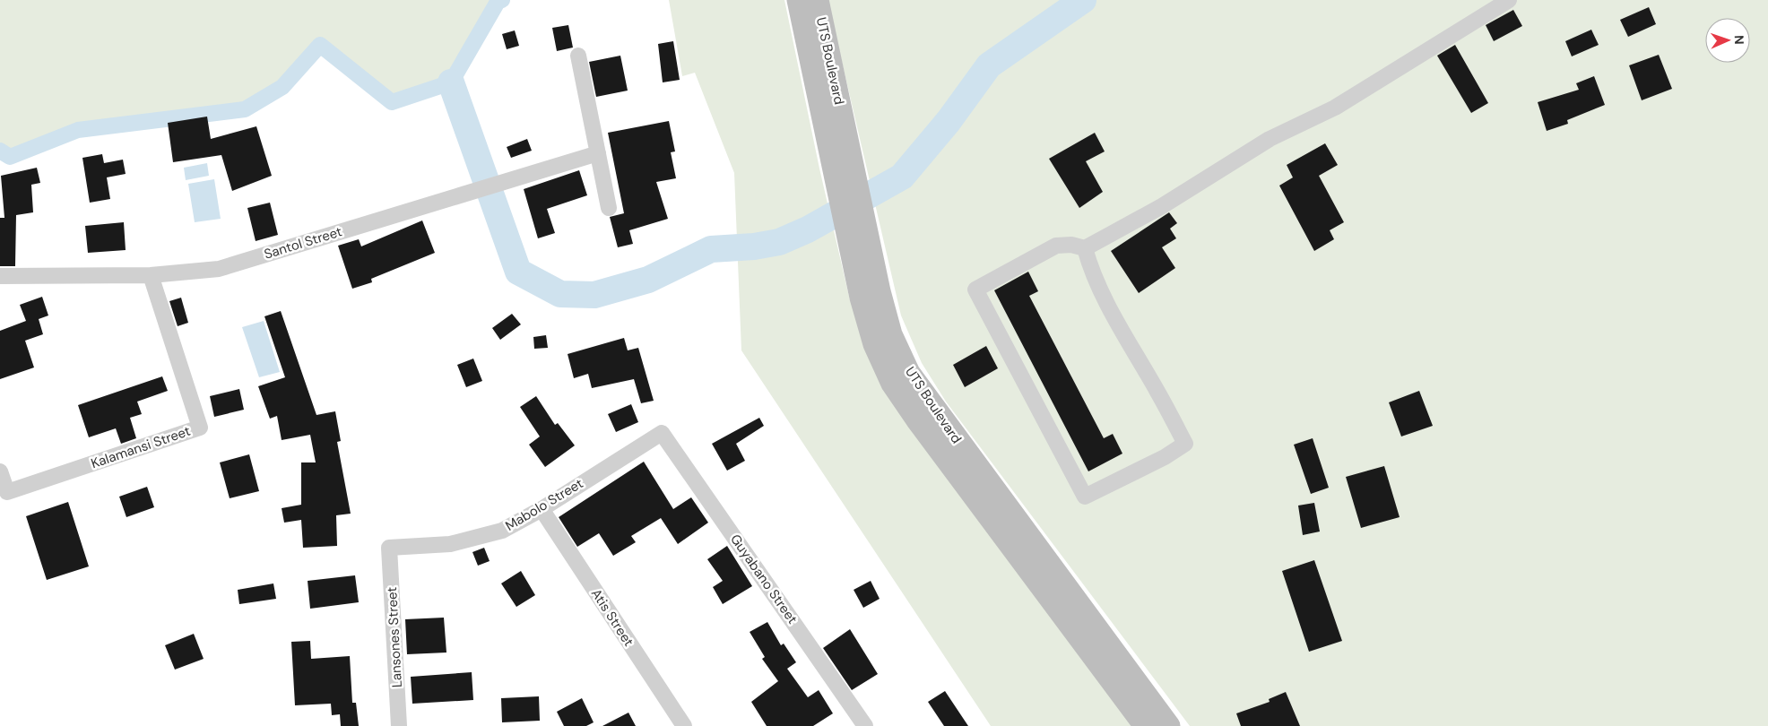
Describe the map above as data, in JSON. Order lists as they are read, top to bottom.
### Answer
{
  "streets": {
    "main road": ["UTS Boulevard"],
    "street": [
      "Santol Street",
      "Kalamansi Street",
      "Mabolo Street",
      "Guyabano Street",
      "Atis Street",
      "Lansones Street"
    ]
  },
  "crossings": [
    ["Santol Street", "Kalamansi Street"],
    ["Mabolo Street", "Guyabano Street"],
    ["Mabolo Street", "Atis Street"],
    ["Mabolo Street", "Lansones Street"]
  ],
  "north": "right"
}
